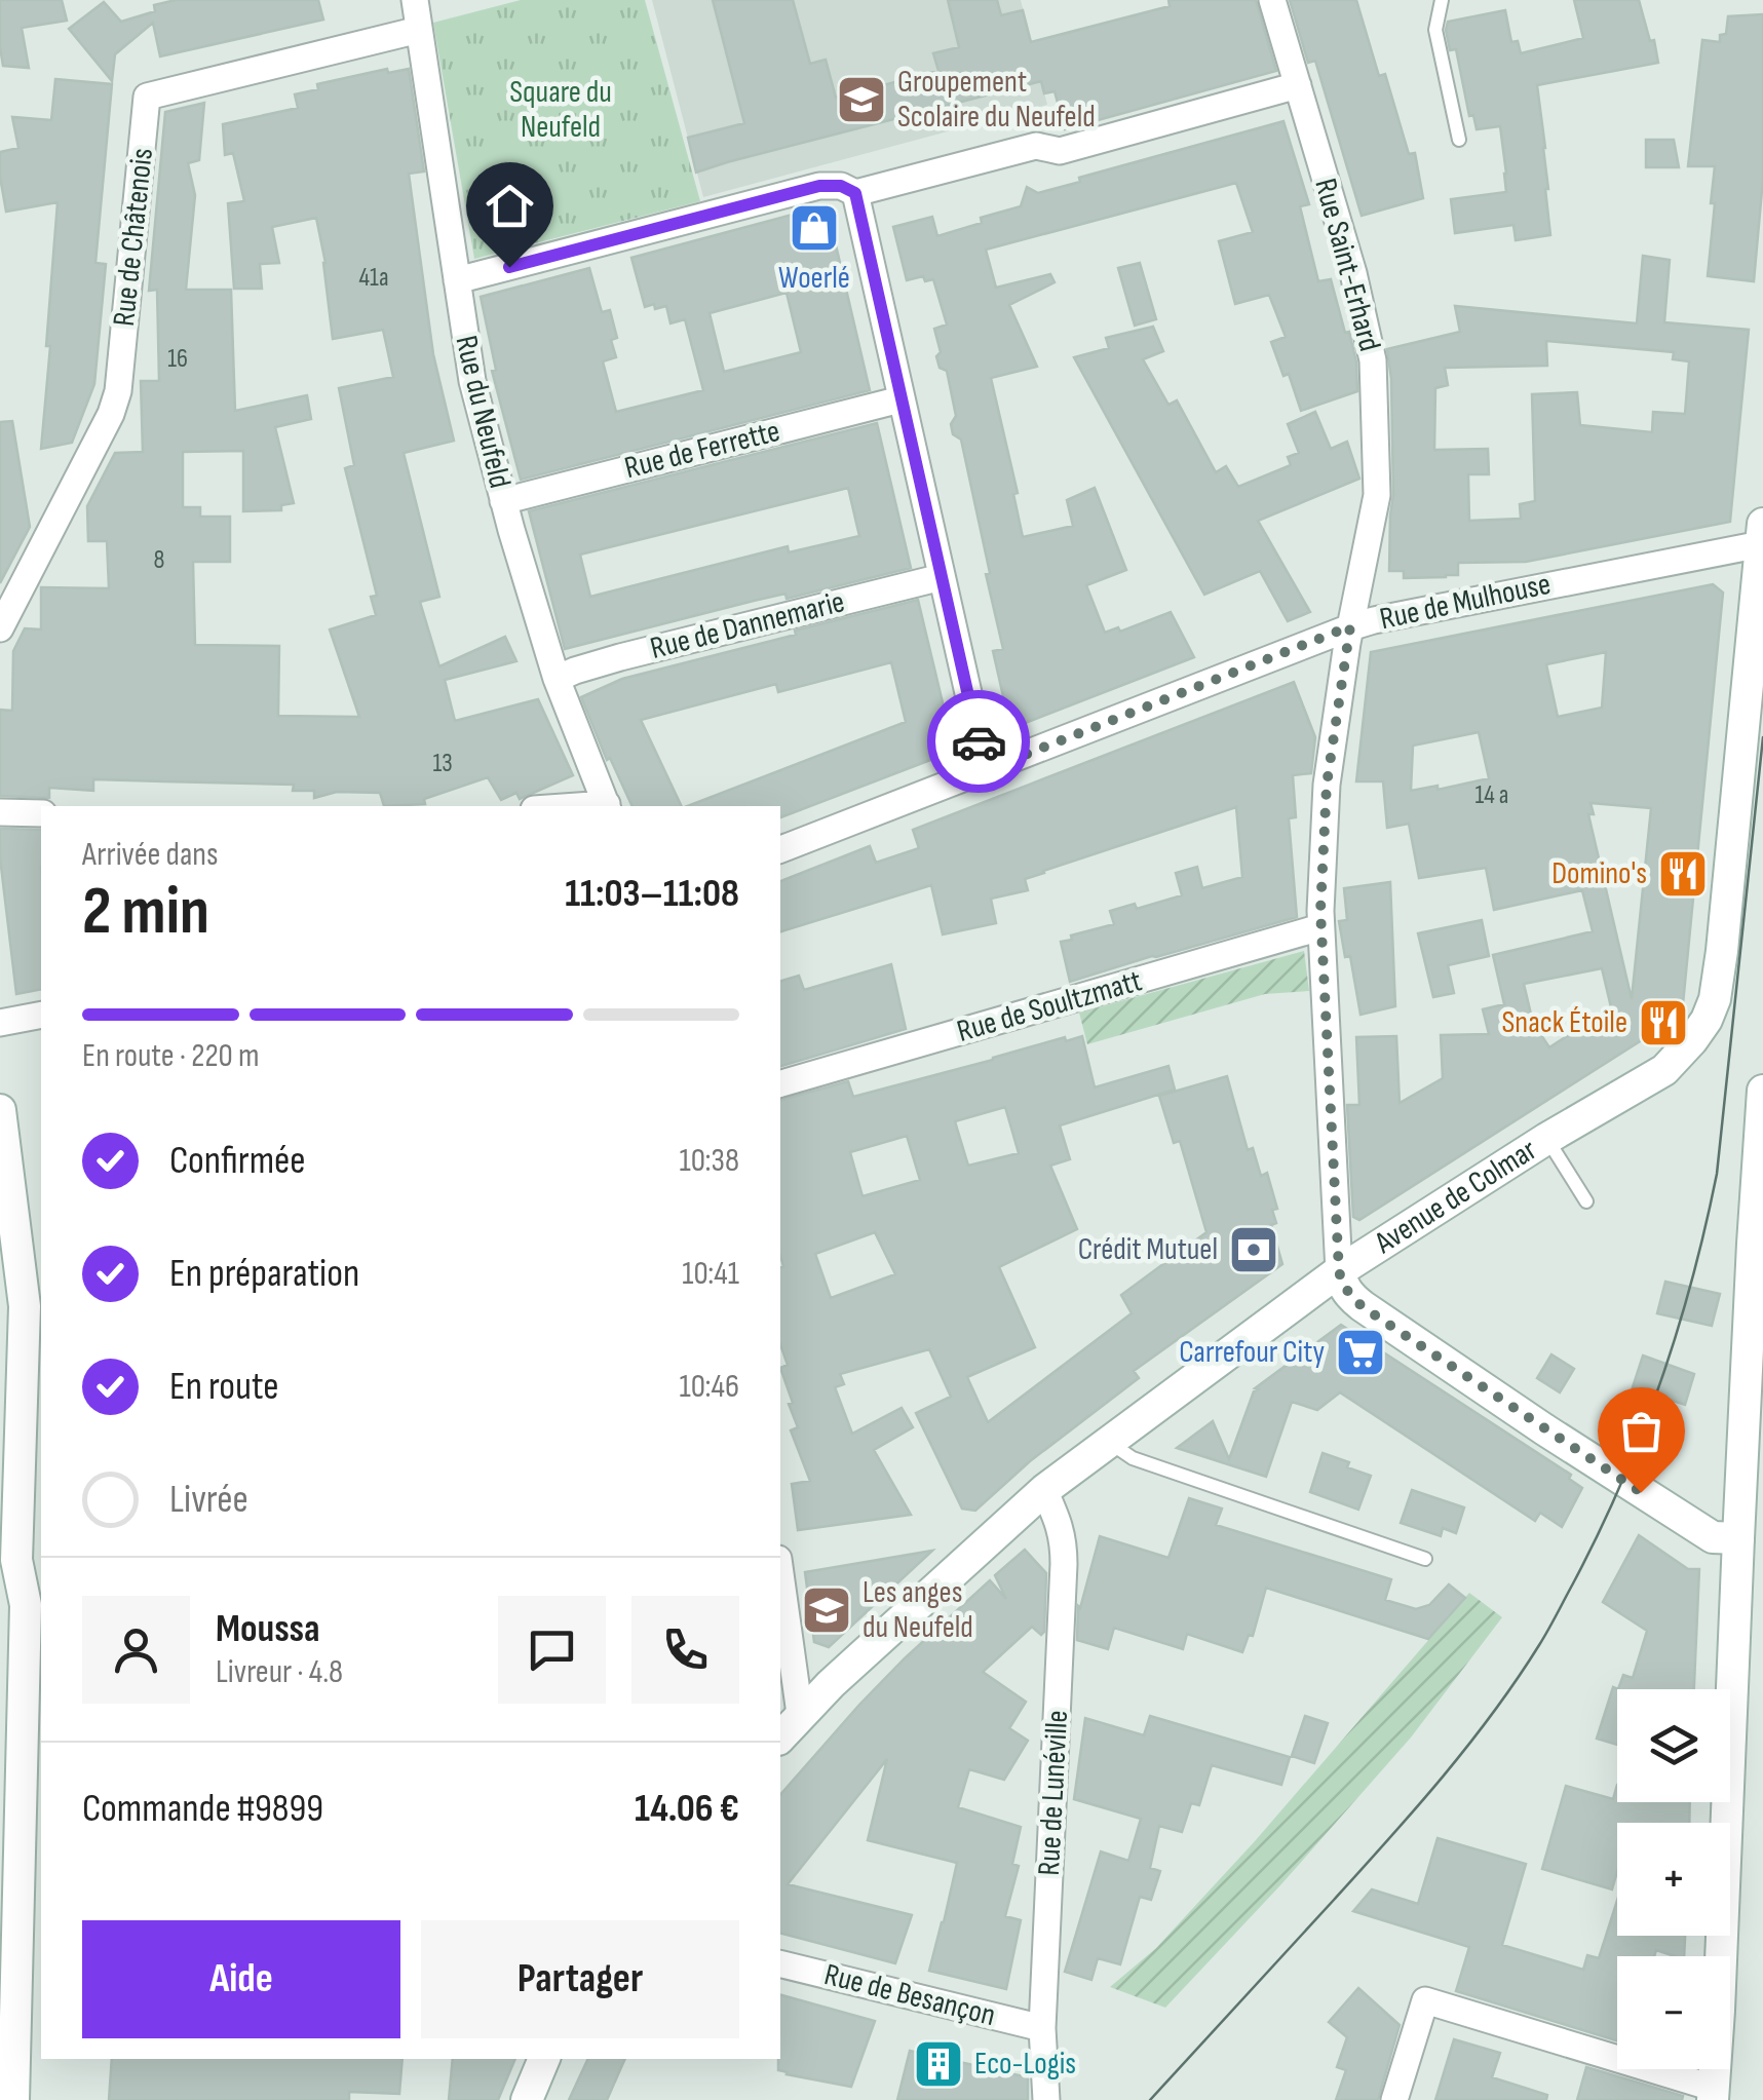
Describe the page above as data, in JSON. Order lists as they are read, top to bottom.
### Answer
{
  "streets": {
    "street": [
      "Rue de Châtenois",
      "Rue Saint-Erhard",
      "Rue du Neufeld",
      "Rue de Ferrette",
      "Rue de Mulhouse",
      "Rue de Dannemarie",
      "Rue de Soultzmatt",
      "Avenue de Colmar",
      "Rue de Lunéville",
      "Rue de Besançon"
    ]
  },
  "crossings": [
    ["Rue de Châtenois", "Rue du Neufeld"],
    ["Rue Saint-Erhard", "Rue de Mulhouse"],
    ["Rue Saint-Erhard", "Rue de Soultzmatt"],
    ["Rue Saint-Erhard", "Avenue de Colmar"],
    ["Rue du Neufeld", "Rue de Ferrette"],
    ["Rue du Neufeld", "Rue de Dannemarie"],
    ["Rue de Mulhouse", "Avenue de Colmar"],
    ["Avenue de Colmar", "Rue de Lunéville"],
    ["Rue de Lunéville", "Rue de Besançon"]
  ],
  "parks": ["Square du Neufeld"],
  "places": {
    "school or university": ["Groupement Scolaire du Neufeld", "Les anges du Neufeld"],
    "shop": ["Woerlé"],
    "restaurant": ["Domino's", "Snack Étoile"],
    "bank": ["Crédit Mutuel"],
    "supermarket": ["Carrefour City"],
    "building": ["Eco-Logis"]
  },
  "house_numbers": [
    "41a",
    "16",
    "8",
    "13",
    "14 a"
  ],
  "page": {
    "heading": ["2 min", "Arrivée dans", "11:03–11:08"],
    "panel": [
      "Moussa",
      "Livreur · 4.8",
      "Commande #9899",
      "14.06 €"
    ],
    "bar": "En route · 220 m",
    "list": [
      ["Confirmée", "10:38"],
      ["En préparation", "10:41"],
      ["En route", "10:46"],
      "Livrée"
    ],
    "map_buttons": ["+", "−"],
    "buttons": ["Aide", "Partager"]
  }
}
